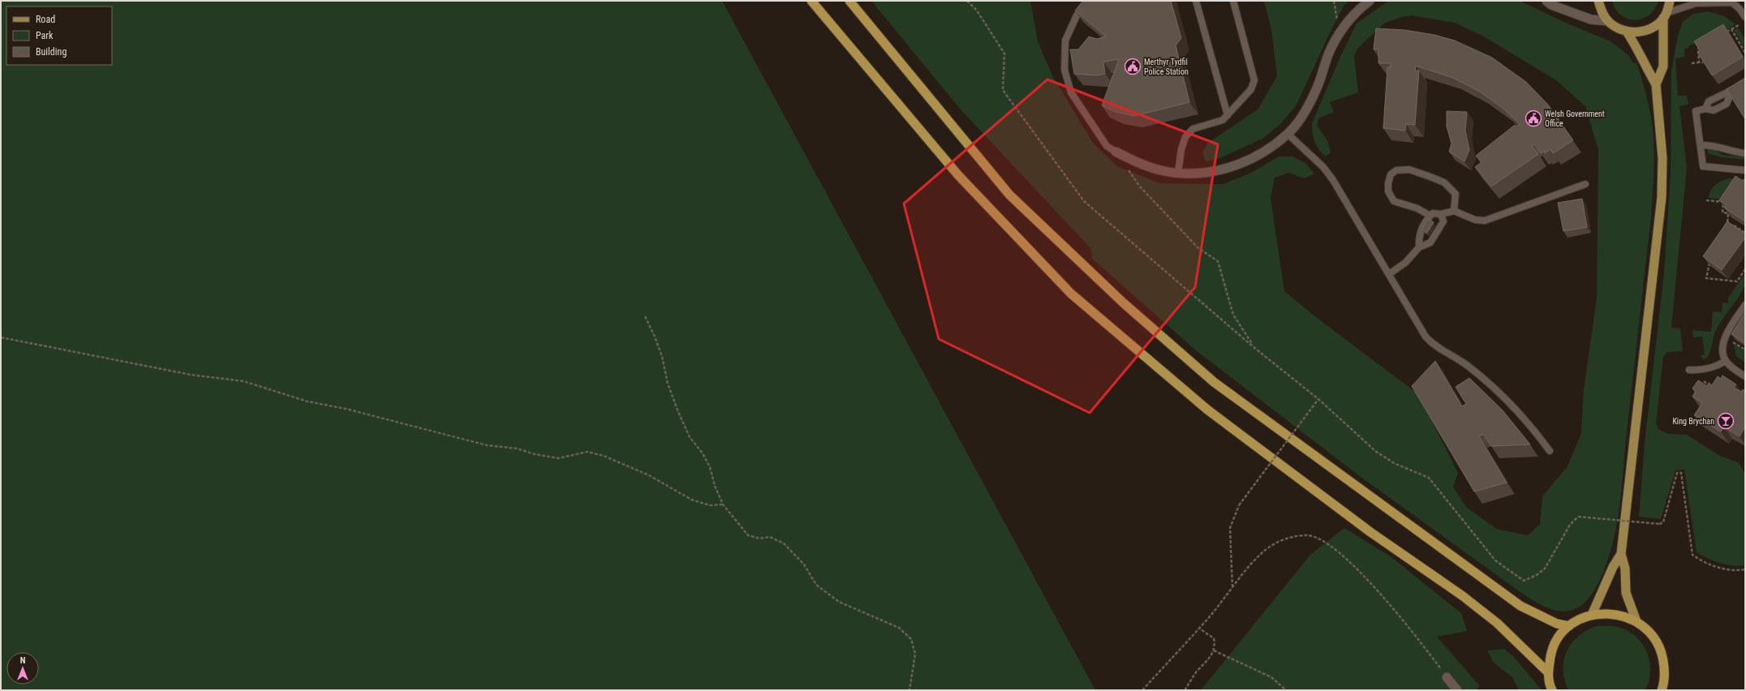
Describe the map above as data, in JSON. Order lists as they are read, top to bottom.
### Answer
{
  "places": {
    "public building": ["Merthyr Tydfil Police Station", "Welsh Government Office"],
    "bar": ["King Brychan"]
  },
  "legend": ["Road", "Park", "Building"],
  "north": "top"
}
